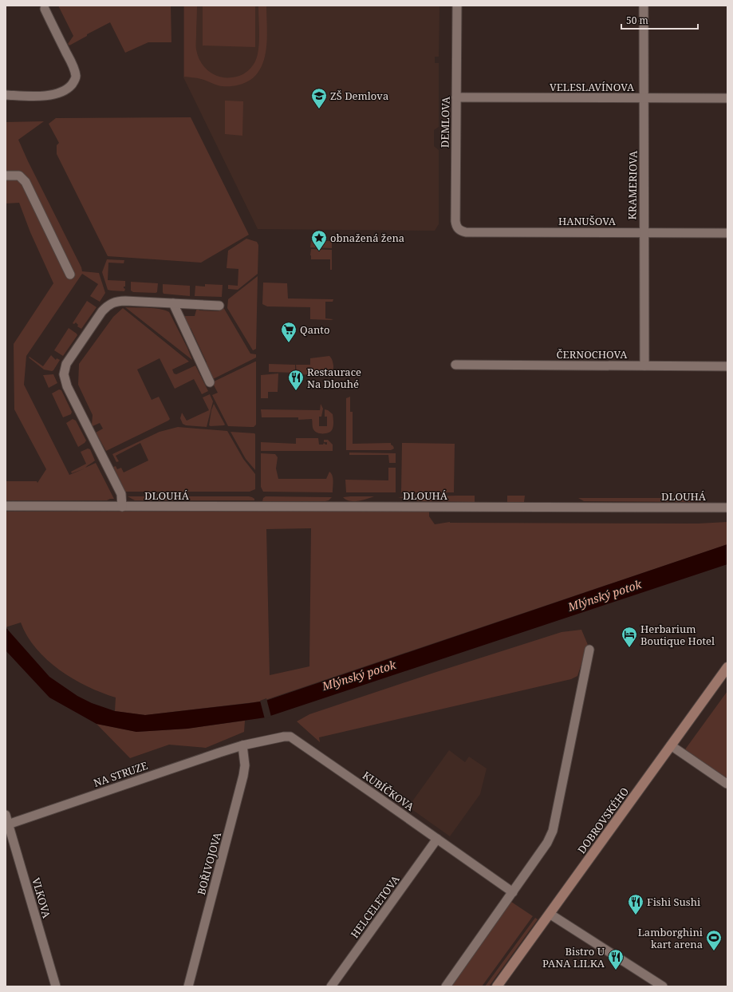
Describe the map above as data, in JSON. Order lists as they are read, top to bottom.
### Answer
{
  "streets": {
    "main road": ["DOBROVSKÉHO"],
    "street": [
      "VELESLAVÍNOVA",
      "DEMLOVA",
      "KRAMERIOVA",
      "HANUŠOVA",
      "ČERNOCHOVA",
      "DLOUHÁ",
      "NA STRUZE",
      "KUBÍČKOVA",
      "BOŘIVOJOVA",
      "VLKOVA",
      "HELCELETOVA"
    ]
  },
  "crossings": [
    ["VELESLAVÍNOVA", "DEMLOVA"],
    ["VELESLAVÍNOVA", "KRAMERIOVA"],
    ["DEMLOVA", "HANUŠOVA"],
    ["KRAMERIOVA", "HANUŠOVA"],
    ["KRAMERIOVA", "ČERNOCHOVA"],
    ["NA STRUZE", "KUBÍČKOVA"],
    ["NA STRUZE", "BOŘIVOJOVA"],
    ["NA STRUZE", "VLKOVA"],
    ["KUBÍČKOVA", "BOŘIVOJOVA"],
    ["KUBÍČKOVA", "HELCELETOVA"]
  ],
  "water": ["Mlýnský potok"],
  "places": {
    "school or university": ["ZŠ Demlova"],
    "place": ["obnažená žena"],
    "supermarket": ["Qanto"],
    "restaurant": ["Restaurace Na Dlouhé", "Fishi Sushi", "Bistro U PANA LILKA"],
    "hotel": ["Herbarium Boutique Hotel"],
    "sports": ["Lamborghini kart arena"]
  },
  "scale_bar": "50 m"
}
